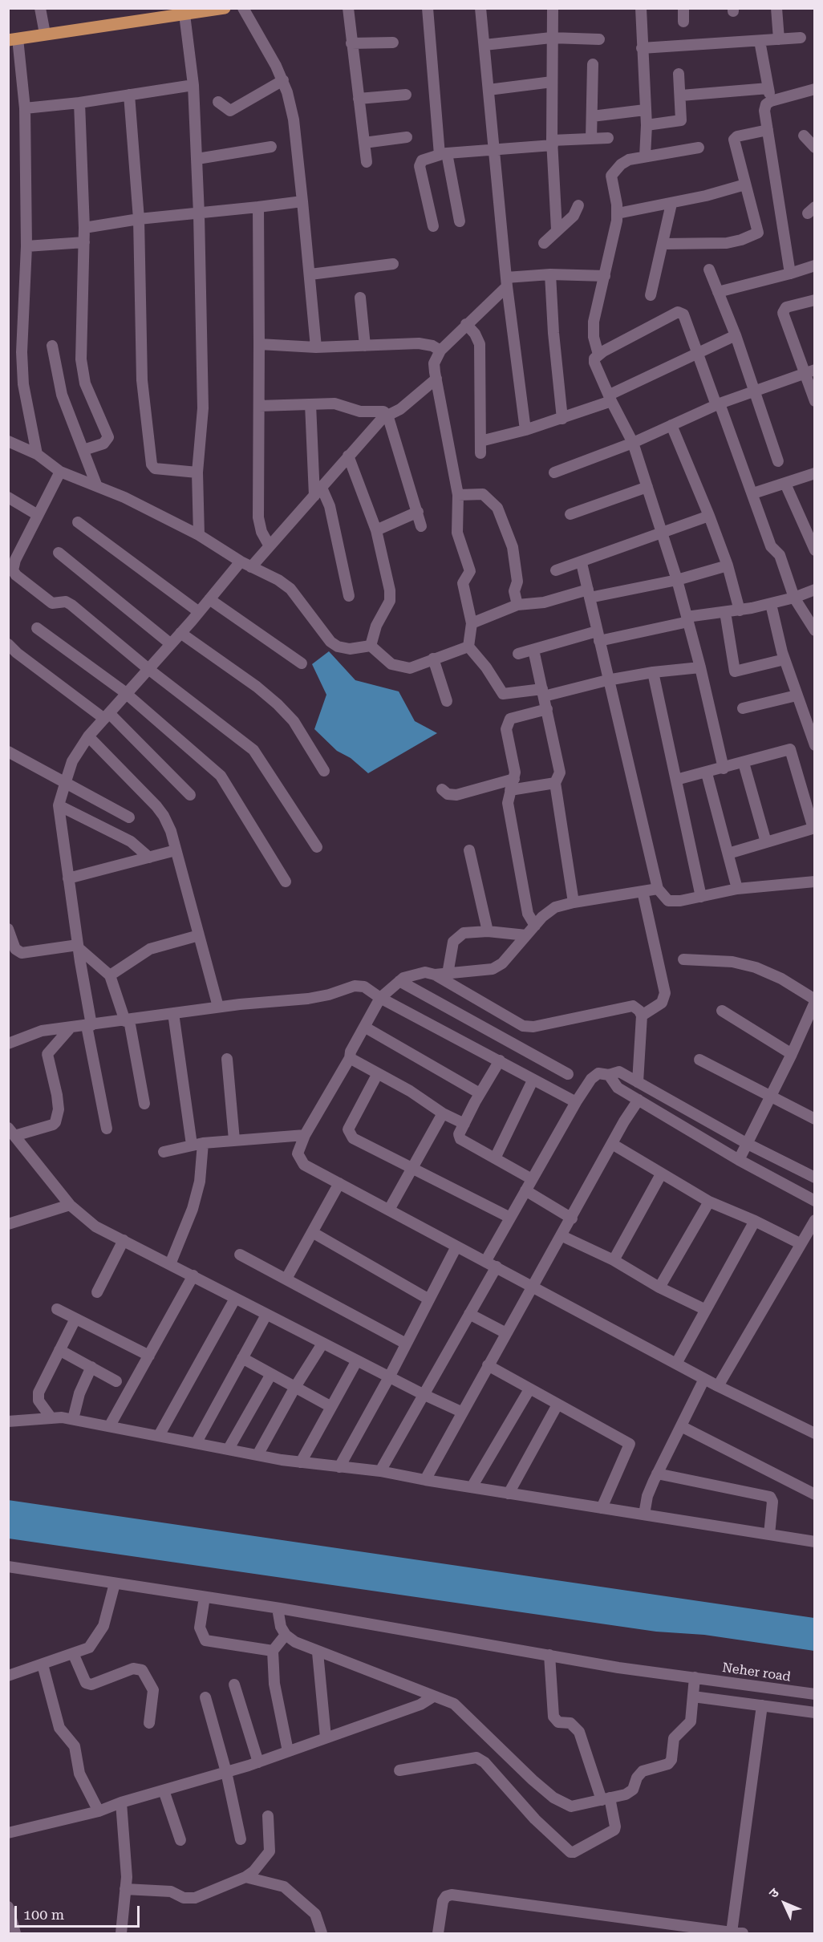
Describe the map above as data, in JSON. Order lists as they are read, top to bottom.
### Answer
{
  "streets": {
    "street": ["Neher road"]
  },
  "scale_bar": "100 m",
  "north": "top left"
}
